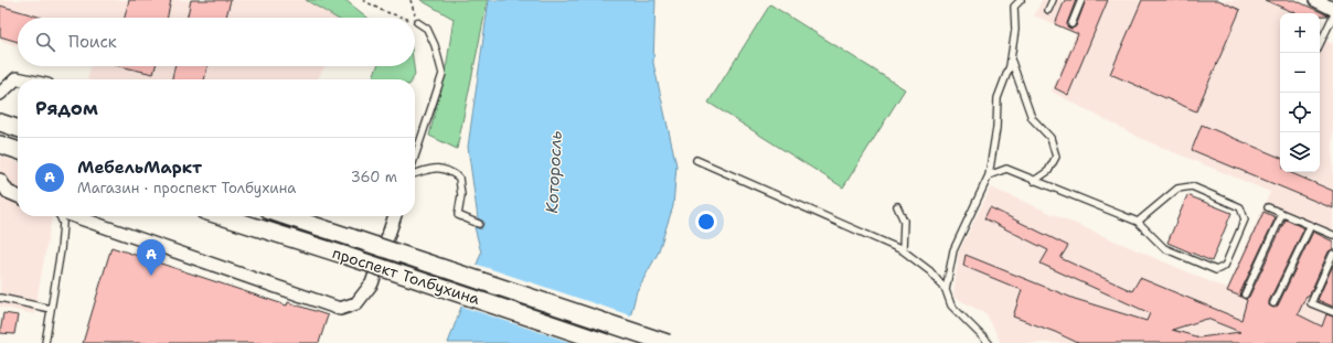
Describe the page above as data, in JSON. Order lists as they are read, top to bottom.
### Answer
{
  "streets": {
    "main road": ["проспект Толбухина"]
  },
  "water": ["Которосль"],
  "page": {
    "map_buttons": ["+", "−"],
    "search": "Поиск",
    "heading": "Рядом",
    "list": [
      {
        "mark": "A",
        "name": "МебельМаркт",
        "note": "Магазин · проспект Толбухина",
        "value": "360 m"
      }
    ],
    "pins": "A"
  }
}
